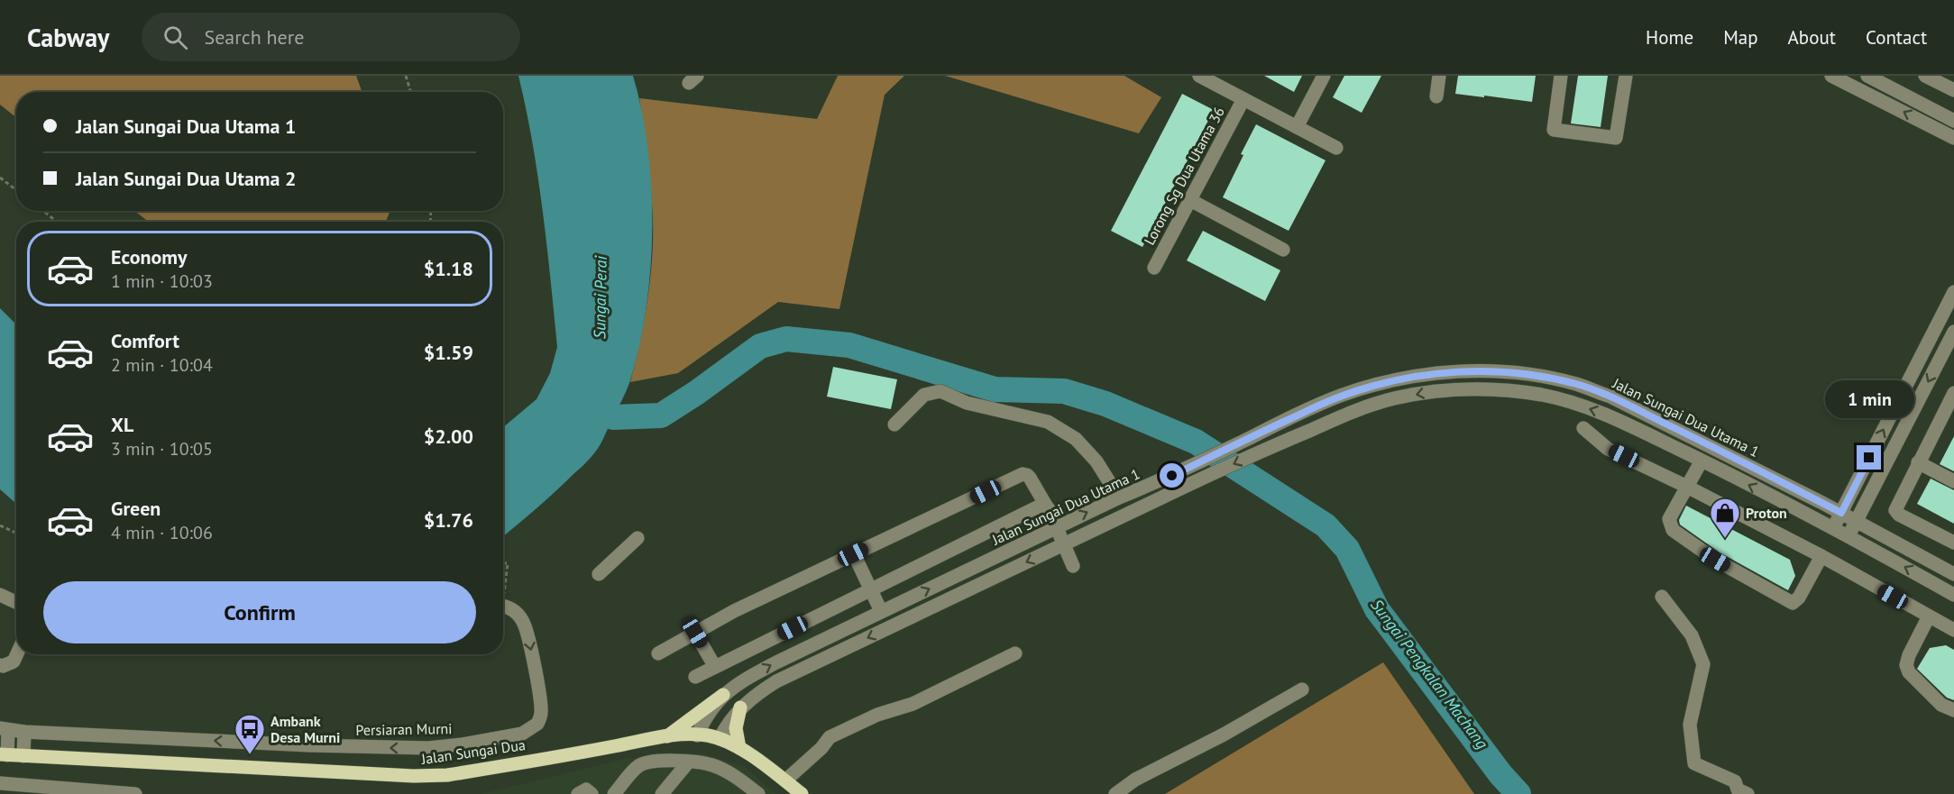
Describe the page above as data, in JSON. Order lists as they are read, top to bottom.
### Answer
{
  "streets": {
    "main road": ["Jalan Sungai Dua"],
    "street": ["Lorong Sg Dua Utama 36", "Jalan Sungai Dua Utama 1", "Persiaran Murni"]
  },
  "crossings": [
    ["Jalan Sungai Dua Utama 1", "Jalan Sungai Dua"]
  ],
  "water": ["Sungai Perai", "Sungai Pengkalan Machang"],
  "places": {
    "shop": ["Proton"],
    "bus stop": ["Ambank Desa Murni"]
  },
  "page": {
    "header": "Cabway",
    "search": "Search here",
    "nav": [
      "Home",
      "Map",
      "About",
      "Contact"
    ],
    "banner": ["Jalan Sungai Dua Utama 1", "Jalan Sungai Dua Utama 2"],
    "list": [
      {
        "name": "Economy",
        "note": "1 min · 10:03",
        "value": "$1.18"
      },
      {
        "name": "Comfort",
        "note": "2 min · 10:04",
        "value": "$1.59"
      },
      {
        "name": "XL",
        "note": "3 min · 10:05",
        "value": "$2.00"
      },
      {
        "name": "Green",
        "note": "4 min · 10:06",
        "value": "$1.76"
      }
    ],
    "bubble": "1 min",
    "buttons": "Confirm"
  }
}
